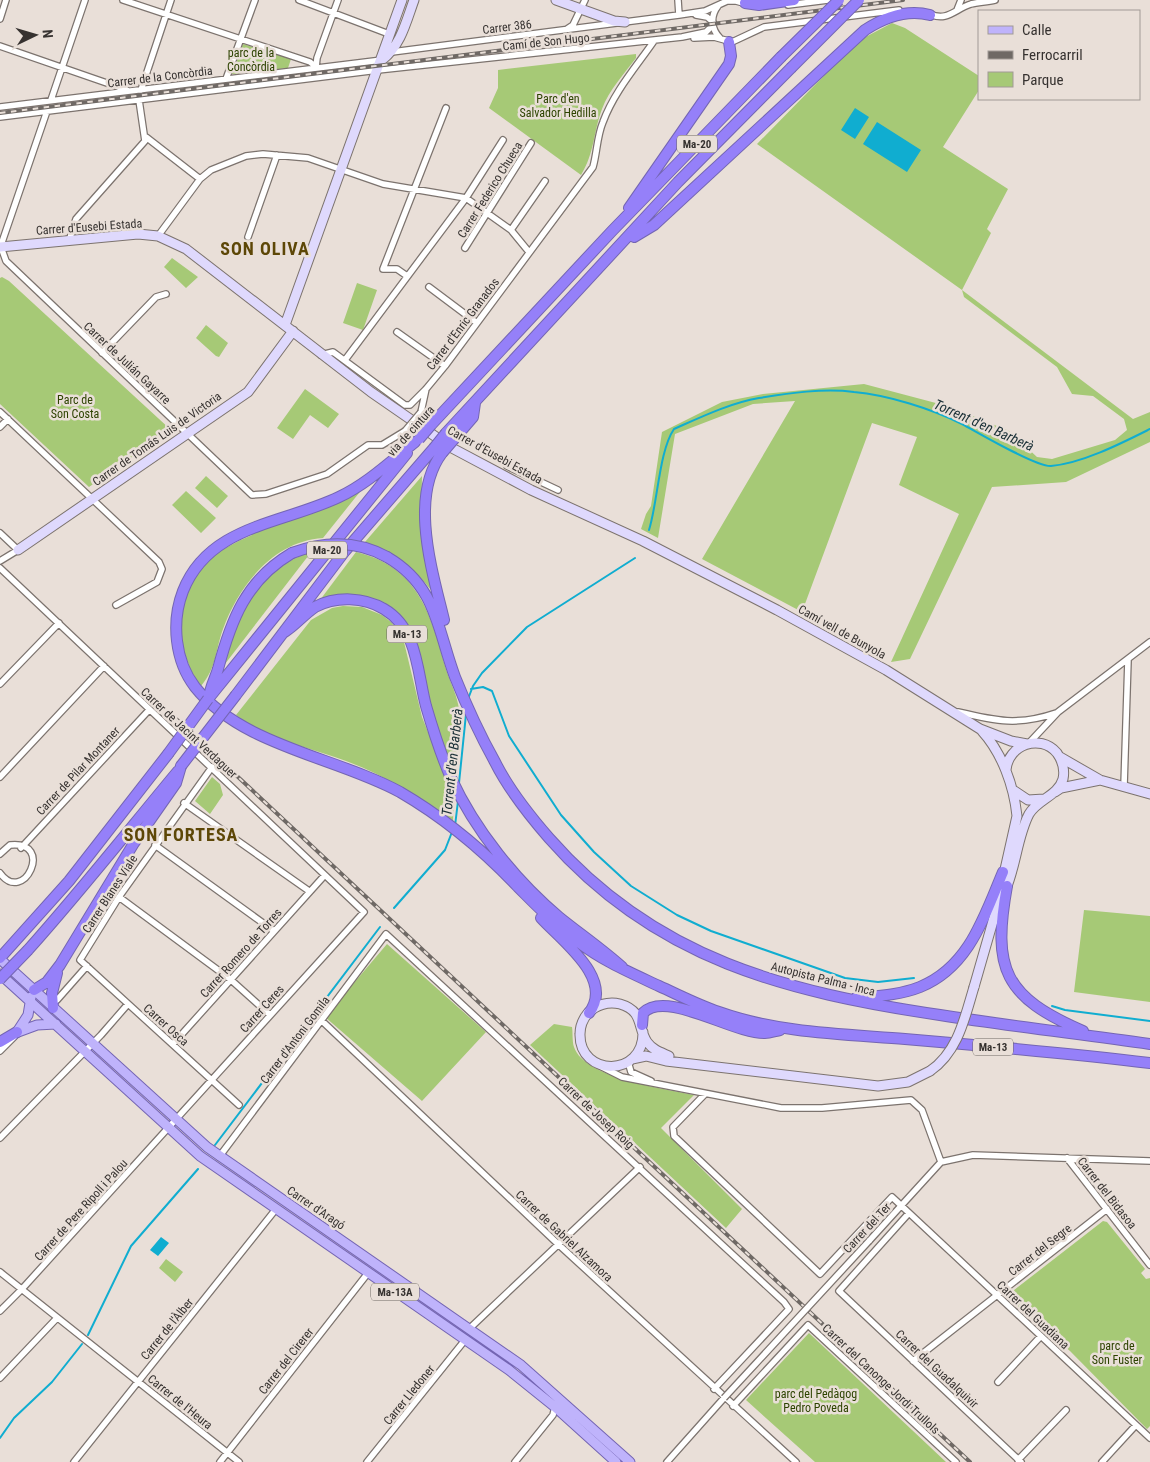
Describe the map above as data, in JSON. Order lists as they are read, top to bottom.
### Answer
{
  "streets": {
    "highway": [
      "Ma-20",
      "via de cintura",
      "Ma-13",
      "Autopista Palma - Inca"
    ],
    "main road": ["Carrer d'Aragó", "Ma-13A"],
    "street": [
      "Carrer 386",
      "Camí de Son Hugo",
      "Carrer de la Concòrdia",
      "Carrer Federico Chueca",
      "Carrer d'Eusebi Estada",
      "Carrer d'Enric Granados",
      "Carrer de Julián Gayarre",
      "Carrer de Tomás Luis de Victoria",
      "Camí vell de Bunyola",
      "Carrer de Jacint Verdaguer",
      "Carrer de Pilar Montaner",
      "Carrer Blanes Viale",
      "Carrer Romero de Torres",
      "Carrer Ceres",
      "Carrer Osca",
      "Carrer d'Antoni Gomila",
      "Carrer de Josep Roig",
      "Carrer del Bidasoa",
      "Carrer de Pere Ripoll i Palou",
      "Carrer del Ter",
      "Carrer de Gabriel Alzamora",
      "Carrer del Segre",
      "Carrer del Guadiana",
      "Carrer de l'Àlber",
      "Carrer del Cirerer",
      "Carrer del Guadalquivir",
      "Carrer del Canonge Jordi Trullols",
      "Carrer Lledoner",
      "Carrer de l'Heura"
    ]
  },
  "crossings": [
    ["Camí de Son Hugo", "Carrer de la Concòrdia"],
    ["Camí de Son Hugo", "Carrer d'Enric Granados"],
    ["Ma-20", "via de cintura"],
    ["Ma-20", "Ma-13"],
    ["Ma-20", "Carrer d'Aragó"],
    ["Carrer d'Eusebi Estada", "Carrer d'Enric Granados"],
    ["Carrer d'Eusebi Estada", "Carrer de Julián Gayarre"],
    ["Carrer d'Eusebi Estada", "Carrer de Tomás Luis de Victoria"],
    ["Carrer d'Eusebi Estada", "Camí vell de Bunyola"],
    ["Carrer d'Enric Granados", "Carrer de Julián Gayarre"],
    ["Carrer de Julián Gayarre", "Carrer de Tomás Luis de Victoria"],
    ["Ma-13", "Autopista Palma - Inca"],
    ["Carrer de Jacint Verdaguer", "Carrer de Pilar Montaner"],
    ["Carrer de Jacint Verdaguer", "Carrer Blanes Viale"],
    ["Carrer de Jacint Verdaguer", "Carrer Romero de Torres"],
    ["Carrer de Jacint Verdaguer", "Carrer Ceres"],
    ["Carrer Blanes Viale", "Carrer Osca"],
    ["Carrer Romero de Torres", "Carrer Osca"],
    ["Carrer Ceres", "Carrer Osca"],
    ["Carrer Ceres", "Carrer d'Aragó"],
    ["Carrer Ceres", "Carrer de Pere Ripoll i Palou"],
    ["Carrer d'Antoni Gomila", "Carrer de Josep Roig"],
    ["Carrer d'Antoni Gomila", "Carrer d'Aragó"],
    ["Carrer d'Antoni Gomila", "Carrer de Gabriel Alzamora"],
    ["Carrer de Josep Roig", "Carrer de Gabriel Alzamora"],
    ["Carrer del Bidasoa", "Carrer del Segre"],
    ["Carrer d'Aragó", "Carrer de Pere Ripoll i Palou"],
    ["Carrer d'Aragó", "Carrer de l'Àlber"],
    ["Carrer d'Aragó", "Carrer del Cirerer"],
    ["Carrer d'Aragó", "Carrer Lledoner"],
    ["Carrer de Pere Ripoll i Palou", "Carrer de l'Heura"],
    ["Carrer del Ter", "Carrer de Gabriel Alzamora"],
    ["Carrer del Ter", "Carrer del Guadiana"],
    ["Carrer del Ter", "Carrer del Guadalquivir"],
    ["Carrer de Gabriel Alzamora", "Carrer del Canonge Jordi Trullols"],
    ["Carrer del Segre", "Carrer del Guadiana"],
    ["Carrer del Segre", "Carrer del Guadalquivir"],
    ["Carrer de l'Àlber", "Carrer de l'Heura"],
    ["Carrer del Cirerer", "Carrer de l'Heura"]
  ],
  "districts": ["SON OLIVA", "SON FORTESA"],
  "water": ["Torrent d'en Barberà"],
  "parks": [
    "parc de la Concòrdia",
    "Parc d'en Salvador Hedilla",
    "Parc de Son Costa",
    "parc de Son Fuster",
    "parc del Pedàgog Pedro Poveda"
  ],
  "legend": ["Calle", "Ferrocarril", "Parque"],
  "north": "right"
}
